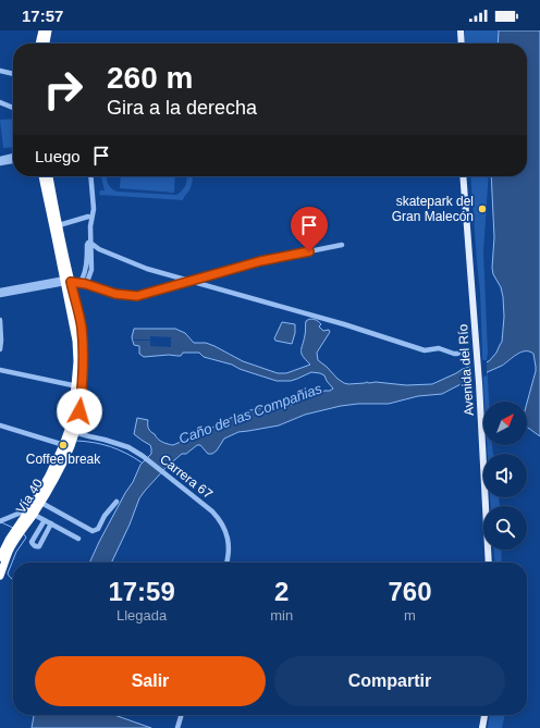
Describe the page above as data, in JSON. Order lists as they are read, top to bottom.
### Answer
{
  "streets": {
    "highway": ["Vía 40"],
    "main road": ["Avenida del Río"],
    "street": ["Carrera 67"]
  },
  "crossings": [
    ["Carrera 67", "Vía 40"]
  ],
  "water": ["Caño de las Compañias"],
  "places": ["skatepark del Gran Malecón", "Coffee break"],
  "north": "top right",
  "page": {
    "status": "17:57",
    "turn": ["260 m", "Gira a la derecha"],
    "then": "Luego",
    "eta": [
      "17:59",
      "Llegada",
      "2",
      "min",
      "760",
      "m"
    ],
    "buttons": ["Salir", "Compartir"]
  }
}
